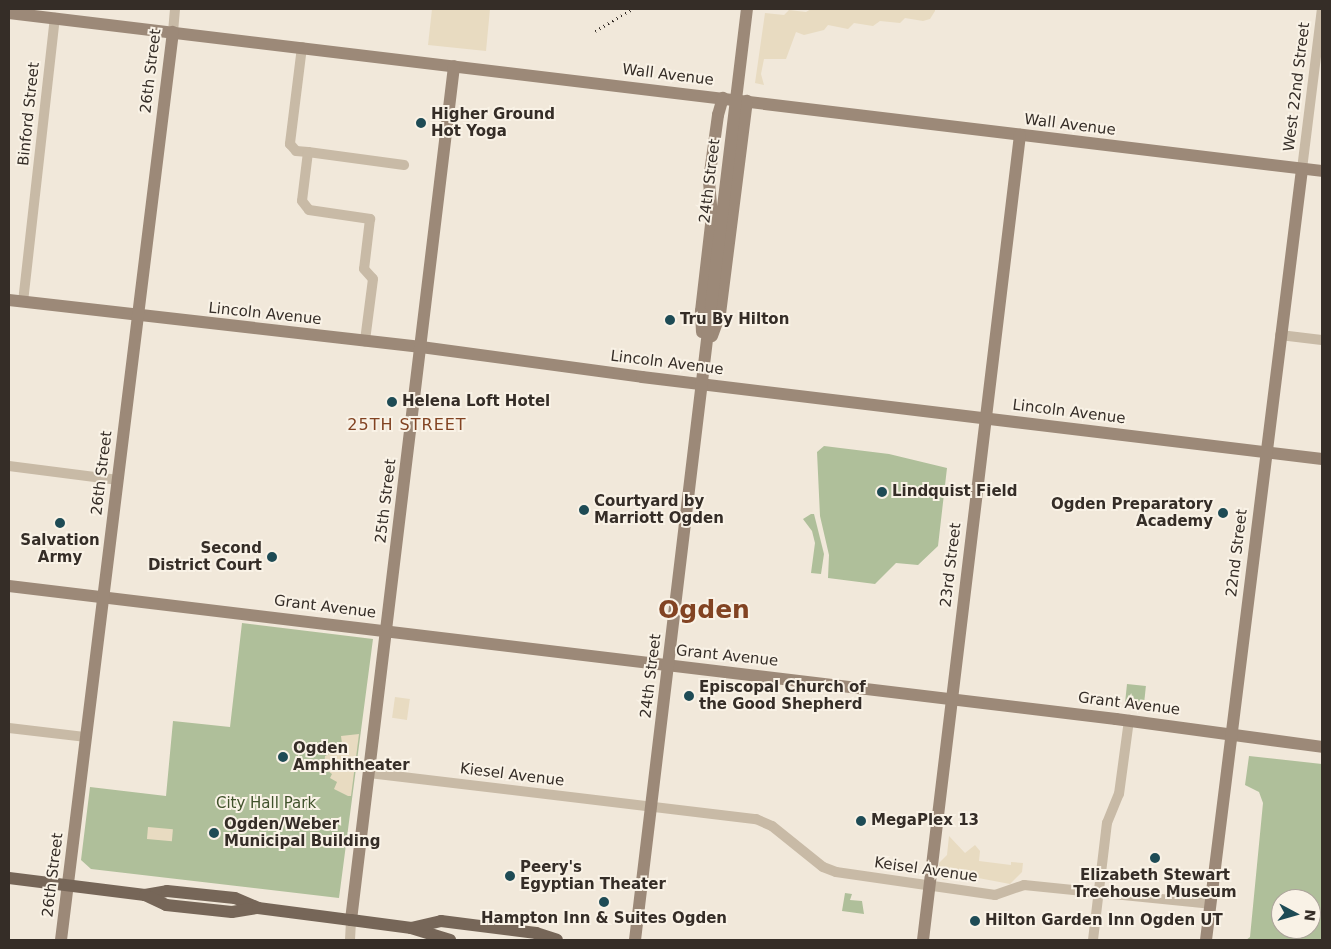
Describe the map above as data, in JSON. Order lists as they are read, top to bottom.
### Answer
{
  "streets": {
    "street": [
      "26th Street",
      "Wall Avenue",
      "West 22nd Street",
      "Binford Street",
      "24th Street",
      "Lincoln Avenue",
      "25th Street",
      "22nd Street",
      "23rd Street",
      "Grant Avenue",
      "Kiesel Avenue",
      "Keisel Avenue"
    ]
  },
  "crossings": [
    ["26th Street", "Wall Avenue"],
    ["26th Street", "Lincoln Avenue"],
    ["26th Street", "Grant Avenue"],
    ["Wall Avenue", "West 22nd Street"],
    ["Wall Avenue", "Binford Street"],
    ["Wall Avenue", "24th Street"],
    ["Wall Avenue", "25th Street"],
    ["Wall Avenue", "22nd Street"],
    ["Wall Avenue", "23rd Street"],
    ["West 22nd Street", "22nd Street"],
    ["Binford Street", "Lincoln Avenue"],
    ["24th Street", "Lincoln Avenue"],
    ["24th Street", "Grant Avenue"],
    ["24th Street", "Kiesel Avenue"],
    ["24th Street", "Keisel Avenue"],
    ["Lincoln Avenue", "25th Street"],
    ["Lincoln Avenue", "22nd Street"],
    ["Lincoln Avenue", "23rd Street"],
    ["25th Street", "Grant Avenue"],
    ["25th Street", "Kiesel Avenue"],
    ["22nd Street", "Grant Avenue"],
    ["22nd Street", "Keisel Avenue"],
    ["23rd Street", "Grant Avenue"],
    ["23rd Street", "Keisel Avenue"],
    ["Kiesel Avenue", "Keisel Avenue"]
  ],
  "districts": ["25TH STREET", "Ogden"],
  "parks": ["City Hall Park"],
  "places": [
    "Higher Ground Hot Yoga",
    "Tru By Hilton",
    "Helena Loft Hotel",
    "Lindquist Field",
    "Courtyard by Marriott Ogden",
    "Ogden Preparatory Academy",
    "Salvation Army",
    "Second District Court",
    "Episcopal Church of the Good Shepherd",
    "Ogden Amphitheater",
    "MegaPlex 13",
    "Ogden/Weber Municipal Building",
    "Elizabeth Stewart Treehouse Museum",
    "Peery's Egyptian Theater",
    "Hampton Inn & Suites Ogden",
    "Hilton Garden Inn Ogden UT"
  ],
  "north": "right"
}
